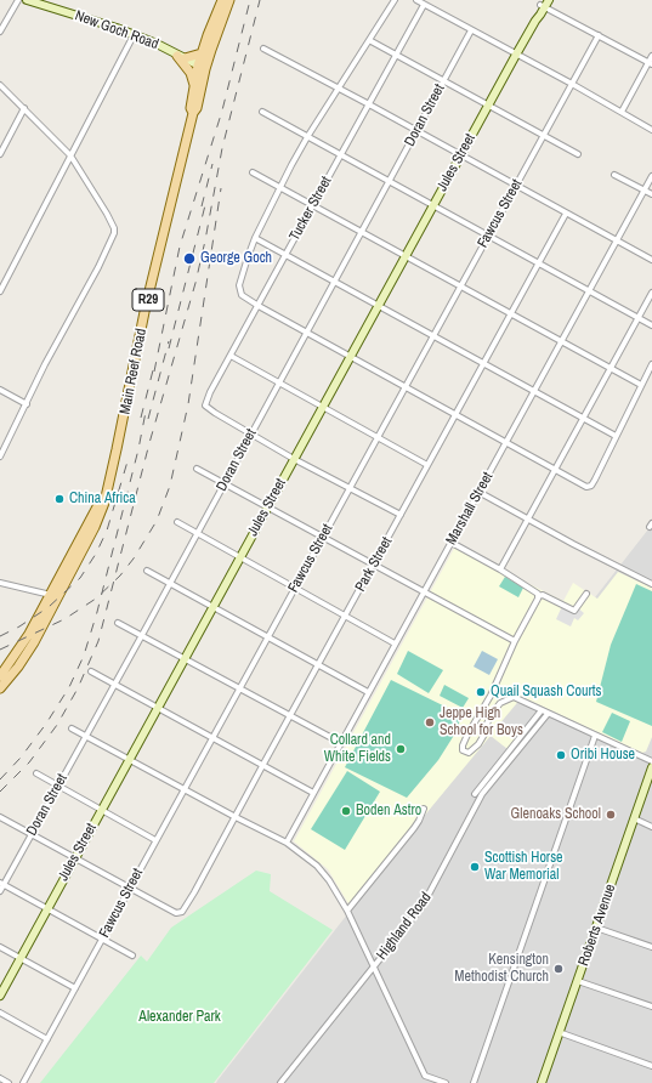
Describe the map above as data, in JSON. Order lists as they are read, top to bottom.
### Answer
{
  "streets": {
    "main road": [
      "New Goch Road",
      "Jules Street",
      "R29",
      "Main Reef Road",
      "Roberts Avenue"
    ],
    "street": [
      "Doran Street",
      "Tucker Street",
      "Fawcus Street",
      "Marshall Street",
      "Park Street",
      "Highland Road"
    ]
  },
  "crossings": [
    ["New Goch Road", "Main Reef Road"],
    ["Doran Street", "Tucker Street"],
    ["Fawcus Street", "Park Street"]
  ],
  "parks": ["Alexander Park"],
  "places": [
    "George Goch",
    "China Africa",
    "Quail Squash Courts",
    "Jeppe High School for Boys",
    "Collard and White Fields",
    "Oribi House",
    "Boden Astro",
    "Glenoaks School",
    "Scottish Horse War Memorial",
    "Kensington Methodist Church"
  ]
}
